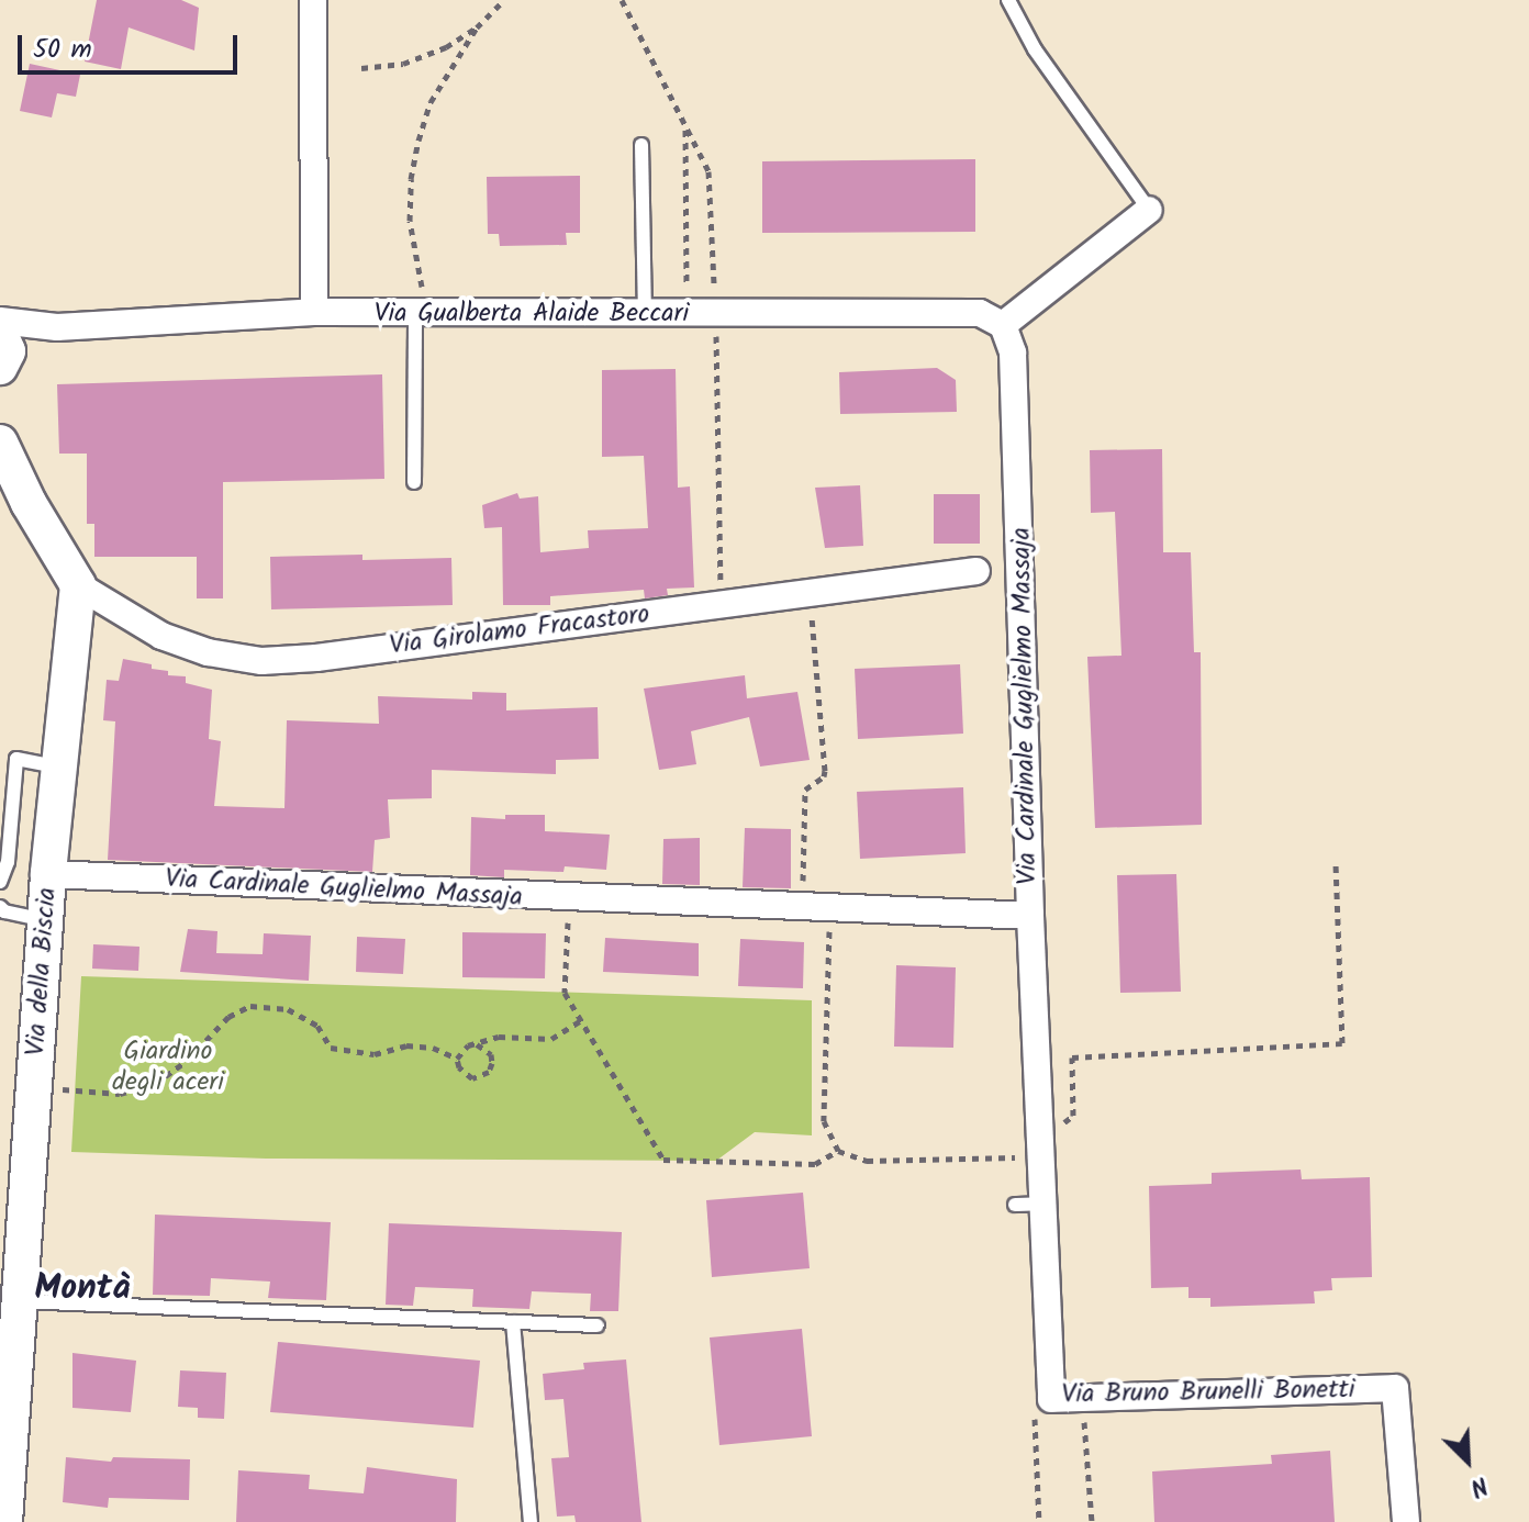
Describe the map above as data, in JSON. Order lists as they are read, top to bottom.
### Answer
{
  "streets": {
    "street": [
      "Via Gualberta Alaide Beccari",
      "Via Girolamo Fracastoro",
      "Via Cardinale Guglielmo Massaja",
      "Via della Biscia",
      "Via Bruno Brunelli Bonetti"
    ]
  },
  "crossings": [
    ["Via Gualberta Alaide Beccari", "Via Cardinale Guglielmo Massaja"],
    ["Via Girolamo Fracastoro", "Via della Biscia"],
    ["Via Cardinale Guglielmo Massaja", "Via della Biscia"],
    ["Via Cardinale Guglielmo Massaja", "Via Bruno Brunelli Bonetti"]
  ],
  "districts": ["Montà"],
  "parks": ["Giardino degli aceri"],
  "scale_bar": "50 m",
  "north": "bottom right"
}
